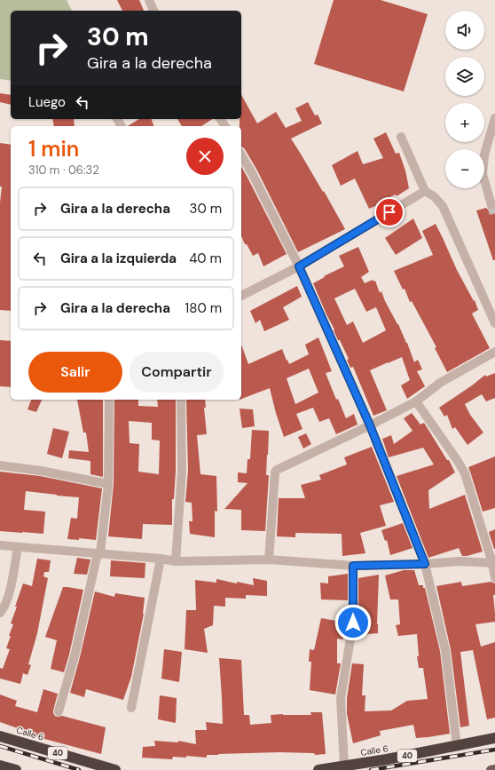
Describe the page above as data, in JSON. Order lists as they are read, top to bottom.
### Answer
{
  "streets": {
    "highway": ["Calle 6", "40"]
  },
  "page": {
    "map_buttons": ["+", "−"],
    "turn": ["30 m", "Gira a la derecha"],
    "then": "Luego",
    "heading": ["1 min", "310 m · 06:32"],
    "list": [
      {
        "name": "Gira a la derecha",
        "value": "30 m"
      },
      {
        "name": "Gira a la izquierda",
        "value": "40 m"
      },
      {
        "name": "Gira a la derecha",
        "value": "180 m"
      }
    ],
    "buttons": ["Salir", "Compartir"]
  }
}
